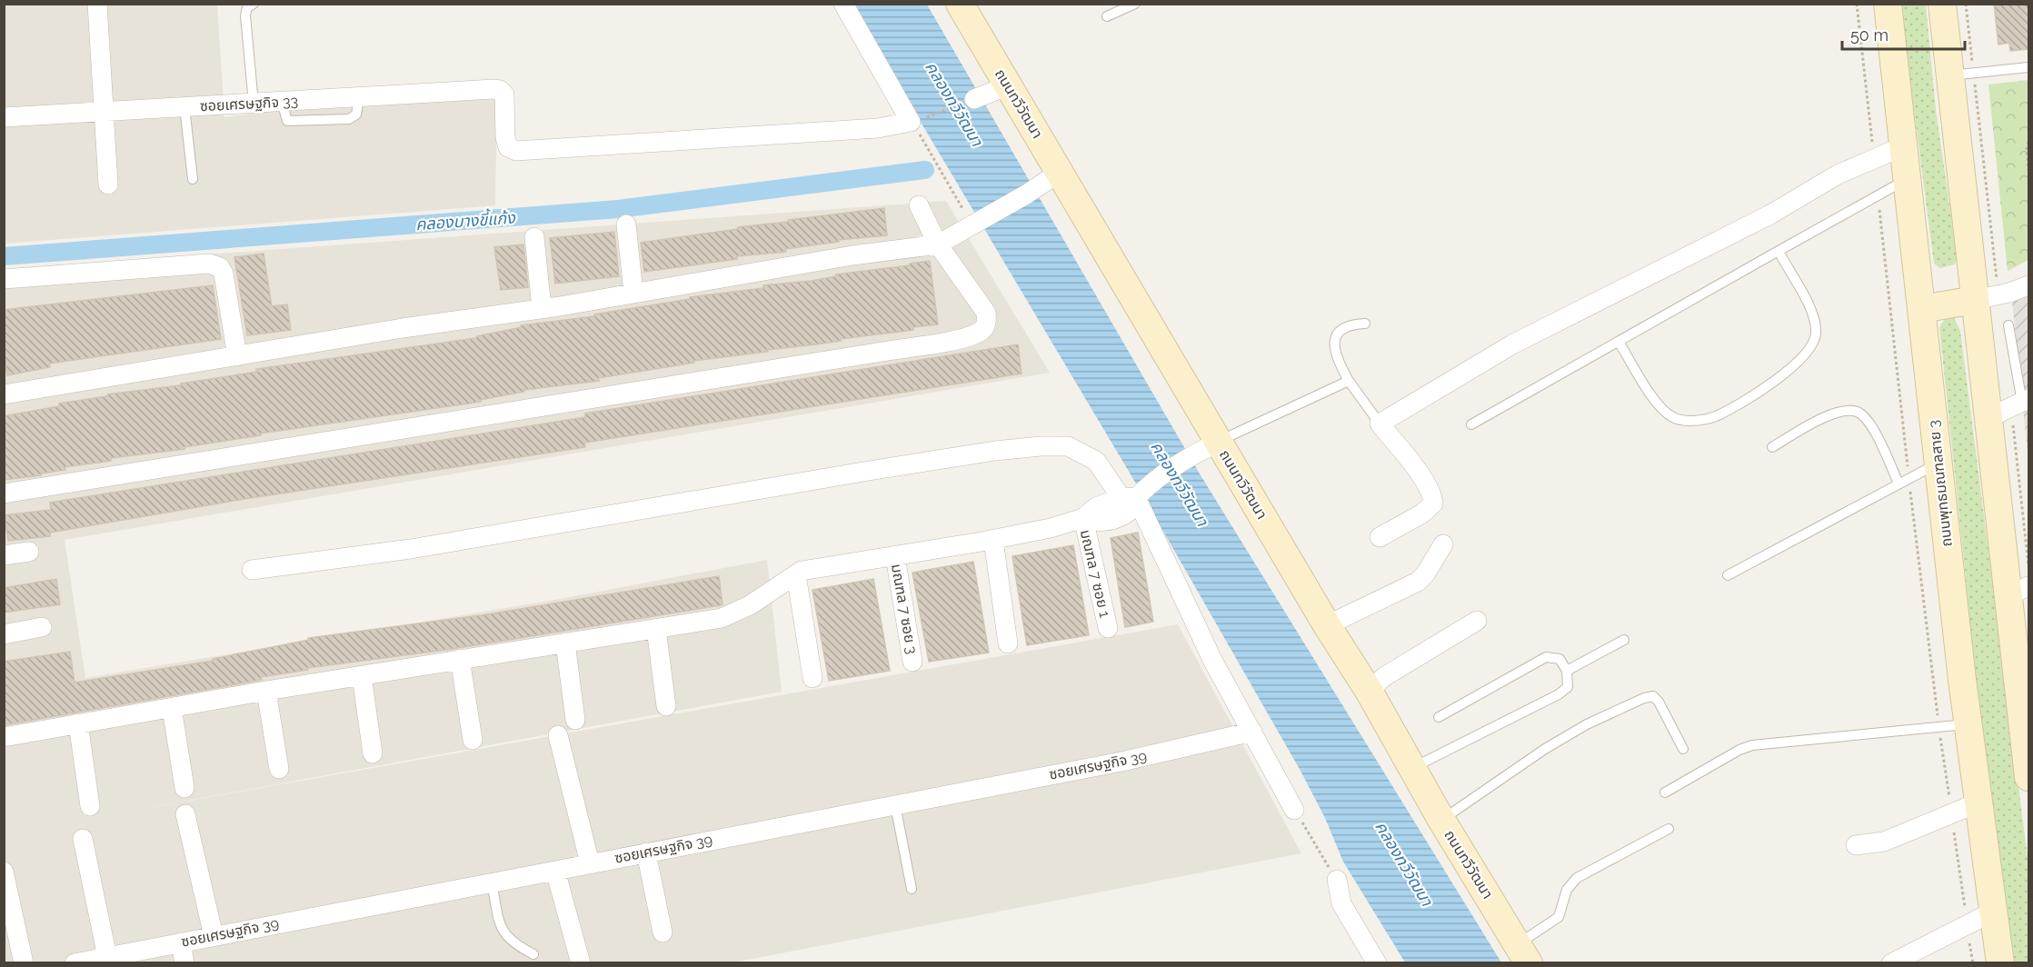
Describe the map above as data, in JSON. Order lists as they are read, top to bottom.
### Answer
{
  "streets": {
    "main road": ["ถนนทวีวัฒนา", "ถนนพุทธมณฑลสาย 3"],
    "street": [
      "ซอยเศรษฐกิจ 33",
      "มณฑล 7 ซอย 1",
      "มณฑล 7 ซอย 3",
      "ซอยเศรษฐกิจ 39"
    ]
  },
  "water": ["คลองทวีวัฒนา", "คลองบางขี้แก้ง"],
  "scale_bar": "50 m"
}
